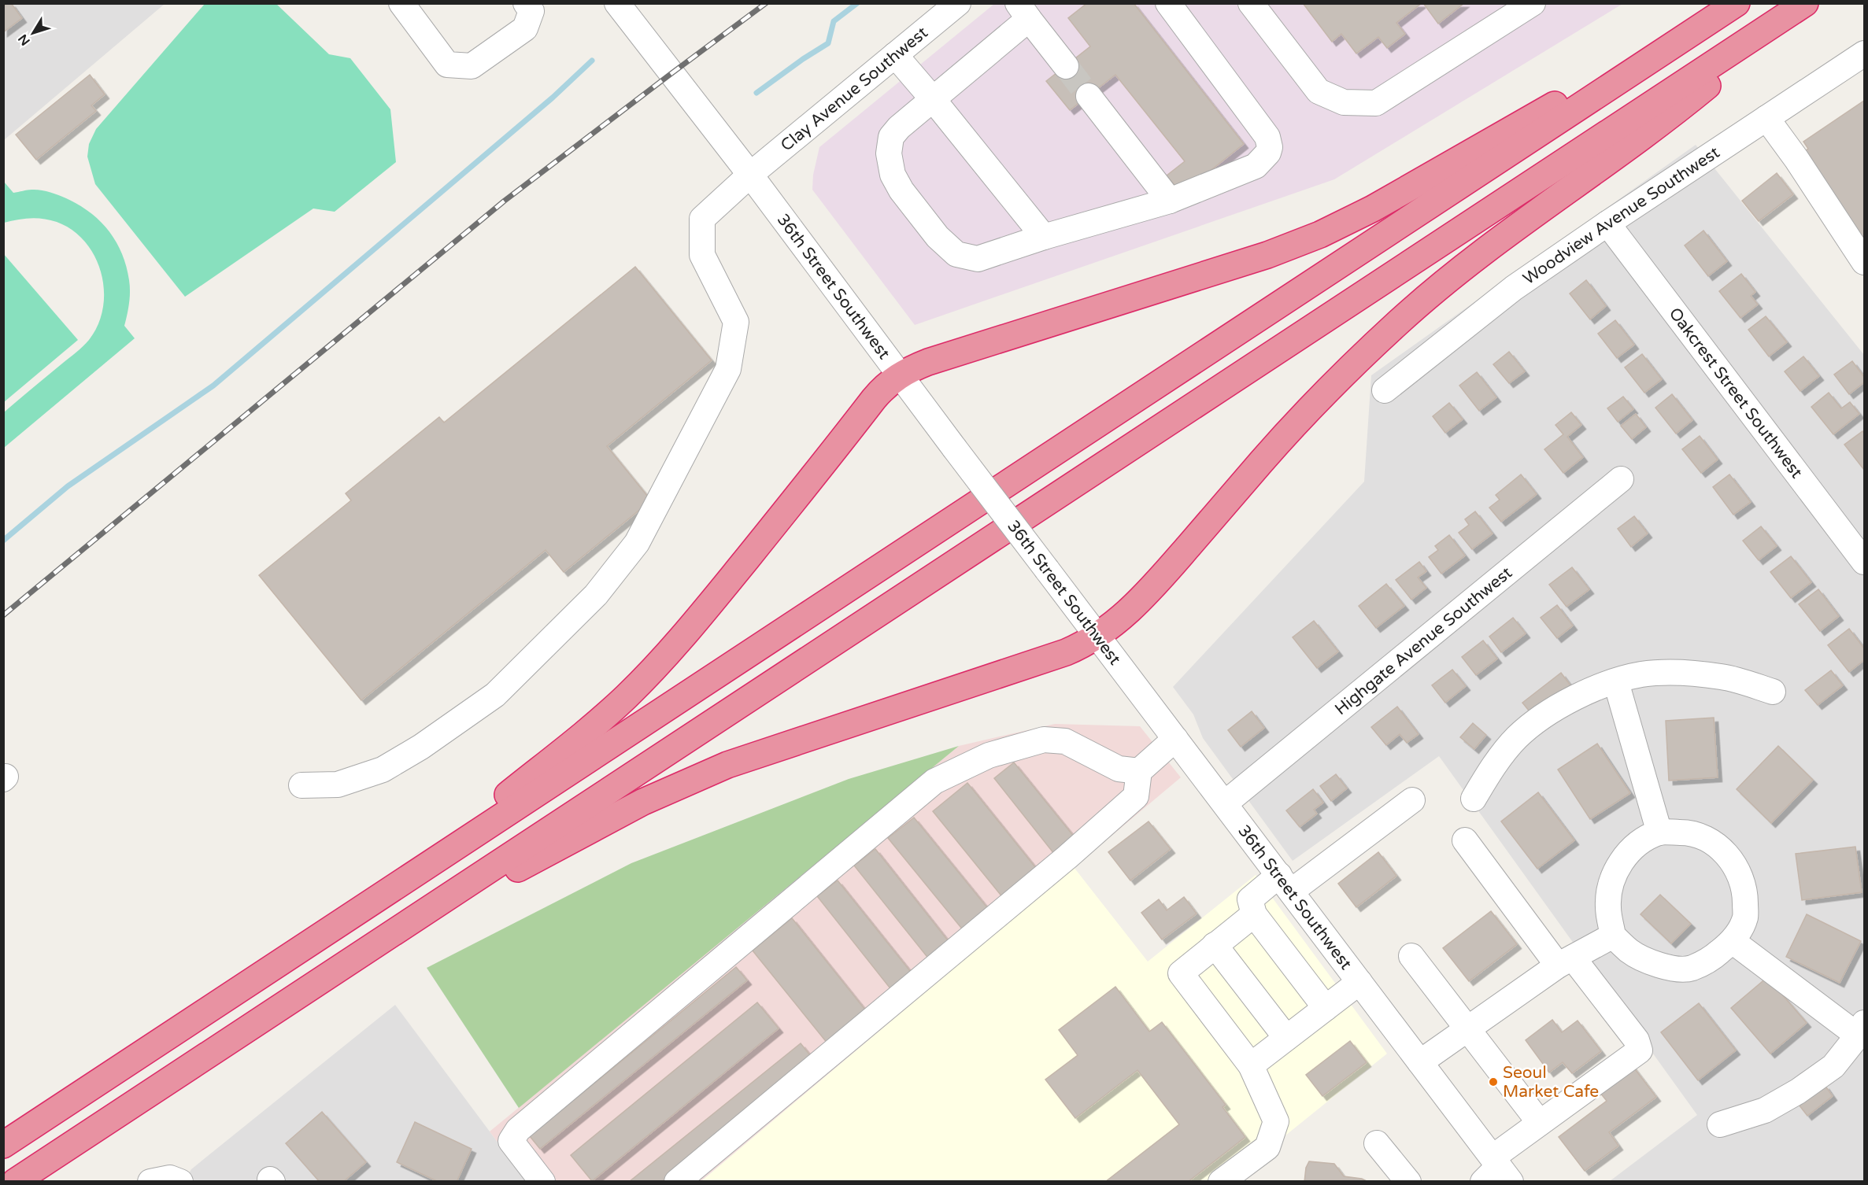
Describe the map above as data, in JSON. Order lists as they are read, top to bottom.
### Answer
{
  "streets": {
    "street": [
      "Clay Avenue Southwest",
      "Woodview Avenue Southwest",
      "36th Street Southwest",
      "Oakcrest Street Southwest",
      "Highgate Avenue Southwest"
    ]
  },
  "crossings": [
    ["Clay Avenue Southwest", "36th Street Southwest"],
    ["Woodview Avenue Southwest", "Oakcrest Street Southwest"],
    ["36th Street Southwest", "Highgate Avenue Southwest"]
  ],
  "places": ["Seoul Market Cafe"],
  "north": "bottom left"
}
